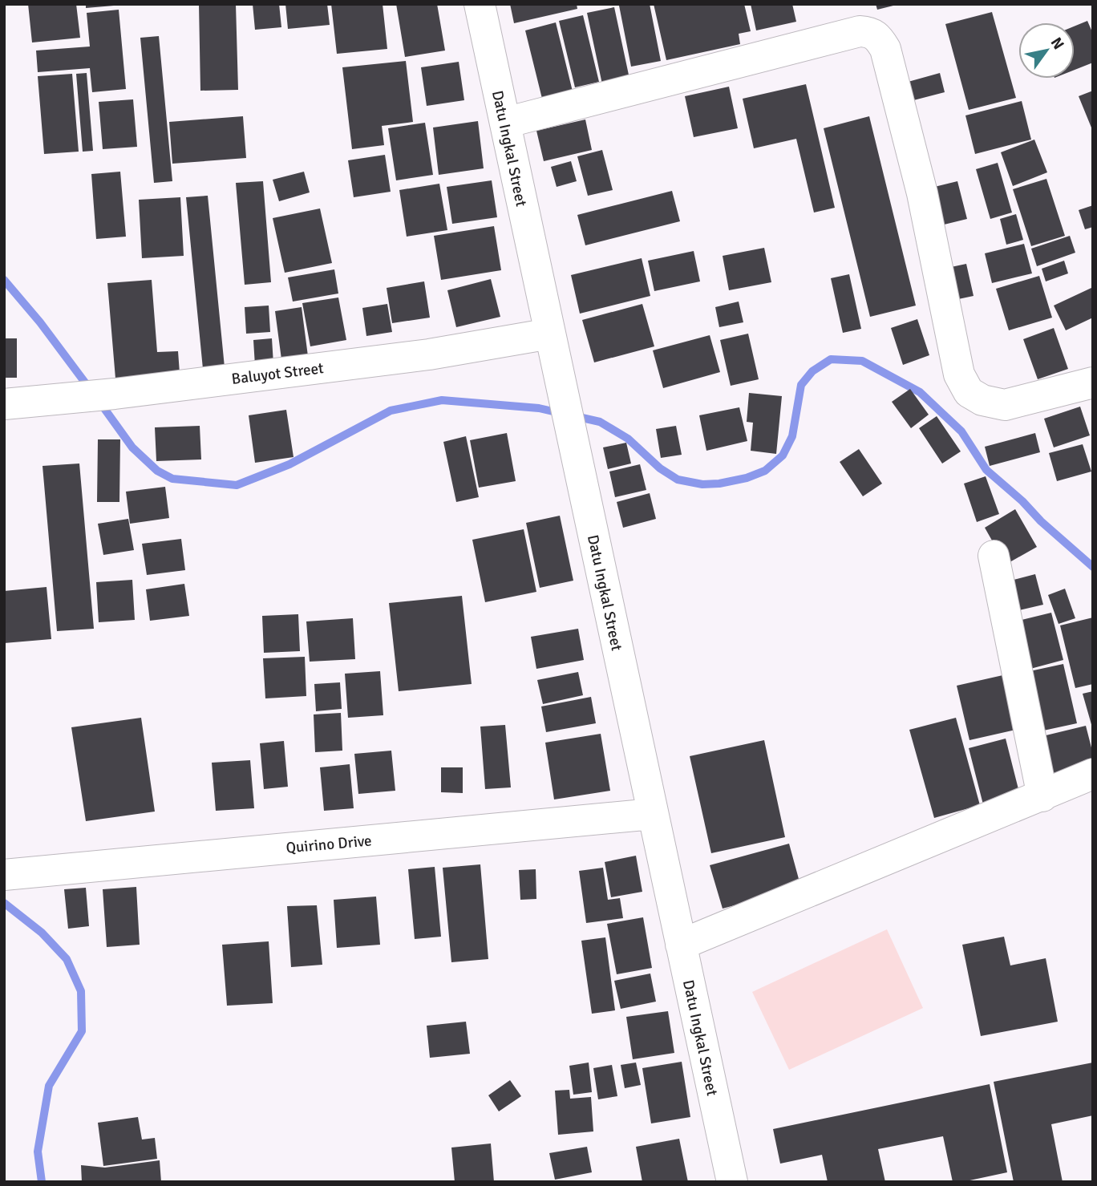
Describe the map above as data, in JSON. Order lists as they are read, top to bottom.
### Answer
{
  "streets": {
    "street": ["Datu Ingkal Street", "Baluyot Street", "Quirino Drive"]
  },
  "crossings": [
    ["Datu Ingkal Street", "Baluyot Street"],
    ["Datu Ingkal Street", "Quirino Drive"]
  ],
  "north": "top right"
}
